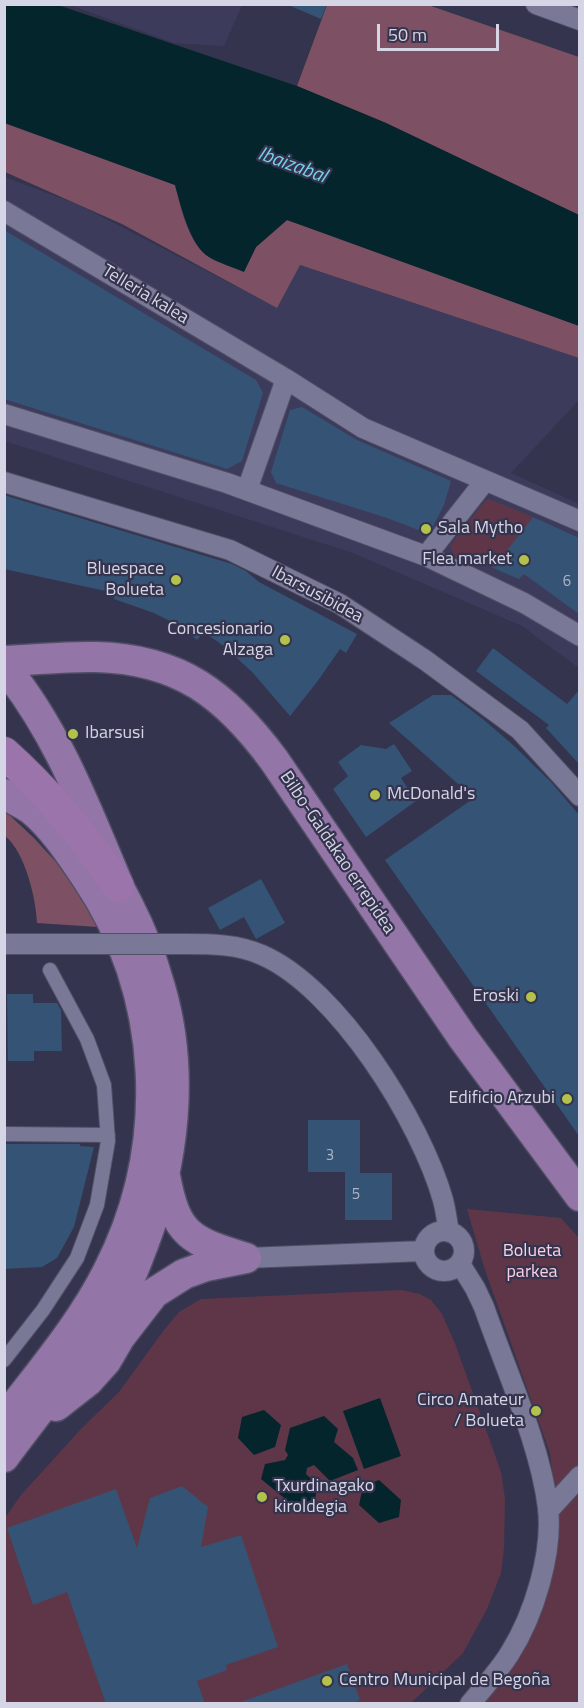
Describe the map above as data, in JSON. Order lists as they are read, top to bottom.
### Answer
{
  "streets": {
    "main road": ["Bilbo-Galdakao errepidea"],
    "street": ["Telleria kalea", "Ibarsusibidea"]
  },
  "water": ["Ibaizabal"],
  "parks": ["Bolueta parkea"],
  "places": [
    "Sala Mytho",
    "Flea market",
    "Bluespace Bolueta",
    "Concesionario Alzaga",
    "Ibarsusi",
    "McDonald's",
    "Eroski",
    "Edificio Arzubi",
    "Circo Amateur / Bolueta",
    "Txurdinagako kiroldegia",
    "Centro Municipal de Begoña"
  ],
  "house_numbers": ["6", "3", "5"],
  "scale_bar": "50 m"
}
